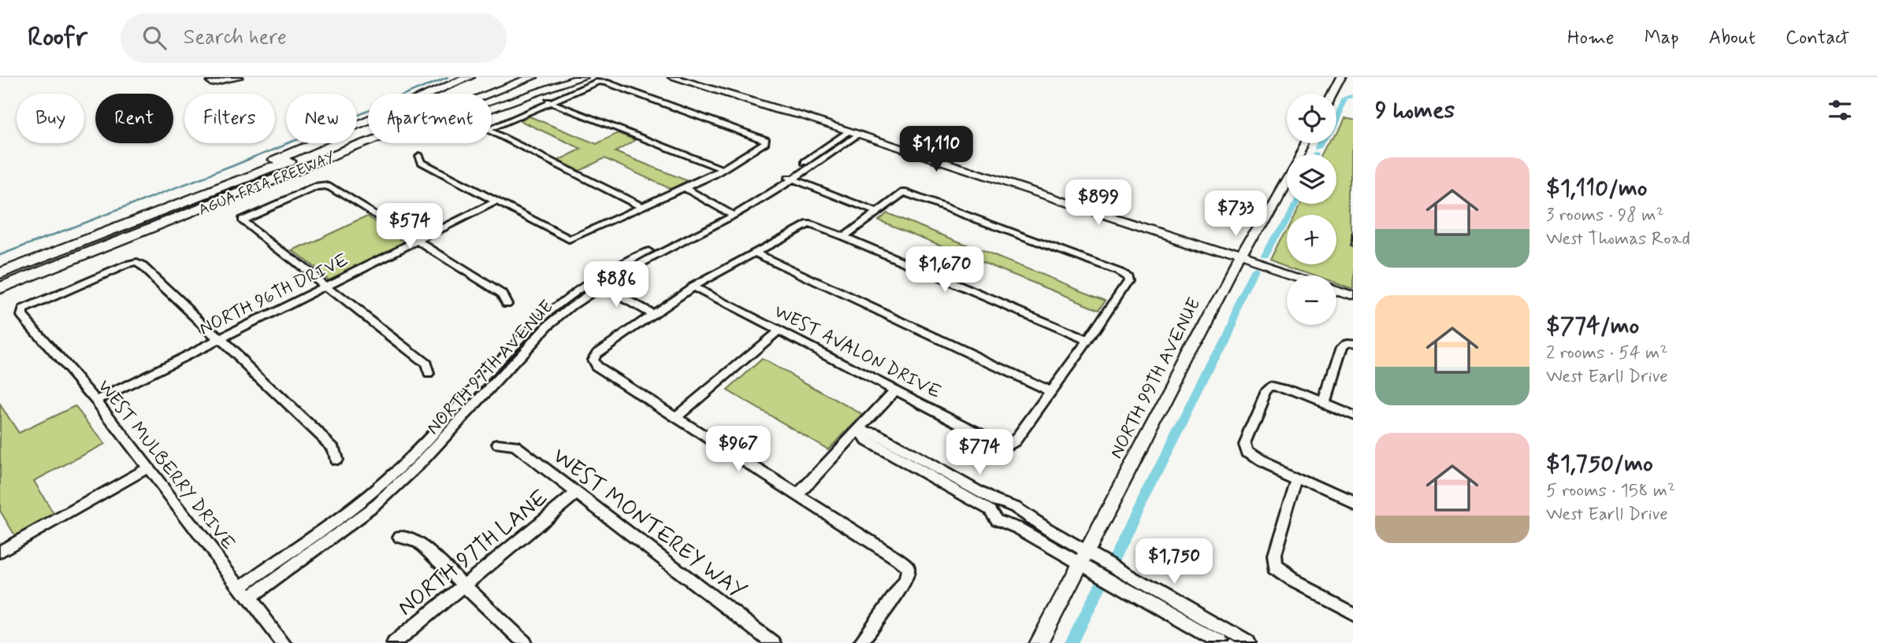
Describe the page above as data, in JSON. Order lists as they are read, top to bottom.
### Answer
{
  "streets": {
    "highway": ["AGUA FRIA FREEWAY"],
    "main road": ["NORTH 99TH AVENUE"],
    "street": [
      "NORTH 96TH DRIVE",
      "WEST AVALON DRIVE",
      "NORTH 97TH AVENUE",
      "WEST MULBERRY DRIVE",
      "WEST MONTEREY WAY",
      "NORTH 97TH LANE"
    ]
  },
  "crossings": [
    ["NORTH 96TH DRIVE", "WEST MULBERRY DRIVE"],
    ["NORTH 97TH AVENUE", "WEST MULBERRY DRIVE"],
    ["WEST MONTEREY WAY", "NORTH 97TH LANE"]
  ],
  "page": {
    "header": "Roofr",
    "search": "Search here",
    "nav": [
      "Home",
      "Map",
      "About",
      "Contact"
    ],
    "heading": "9 homes",
    "map_buttons": ["+", "−"],
    "chip": [
      "Buy",
      "Rent",
      "Filters",
      "New",
      "Apartment"
    ],
    "price": [
      "$1,110",
      "$899",
      "$733",
      "$574",
      "$1,670",
      "$886",
      "$967",
      "$774",
      "$1,750"
    ],
    "list": [
      {
        "name": "$1,110/mo",
        "note": "3 rooms · 98 m² · West Thomas Road"
      },
      {
        "name": "$774/mo",
        "note": "2 rooms · 54 m² · West Earll Drive"
      },
      {
        "name": "$1,750/mo",
        "note": "5 rooms · 158 m² · West Earll Drive"
      }
    ]
  }
}
